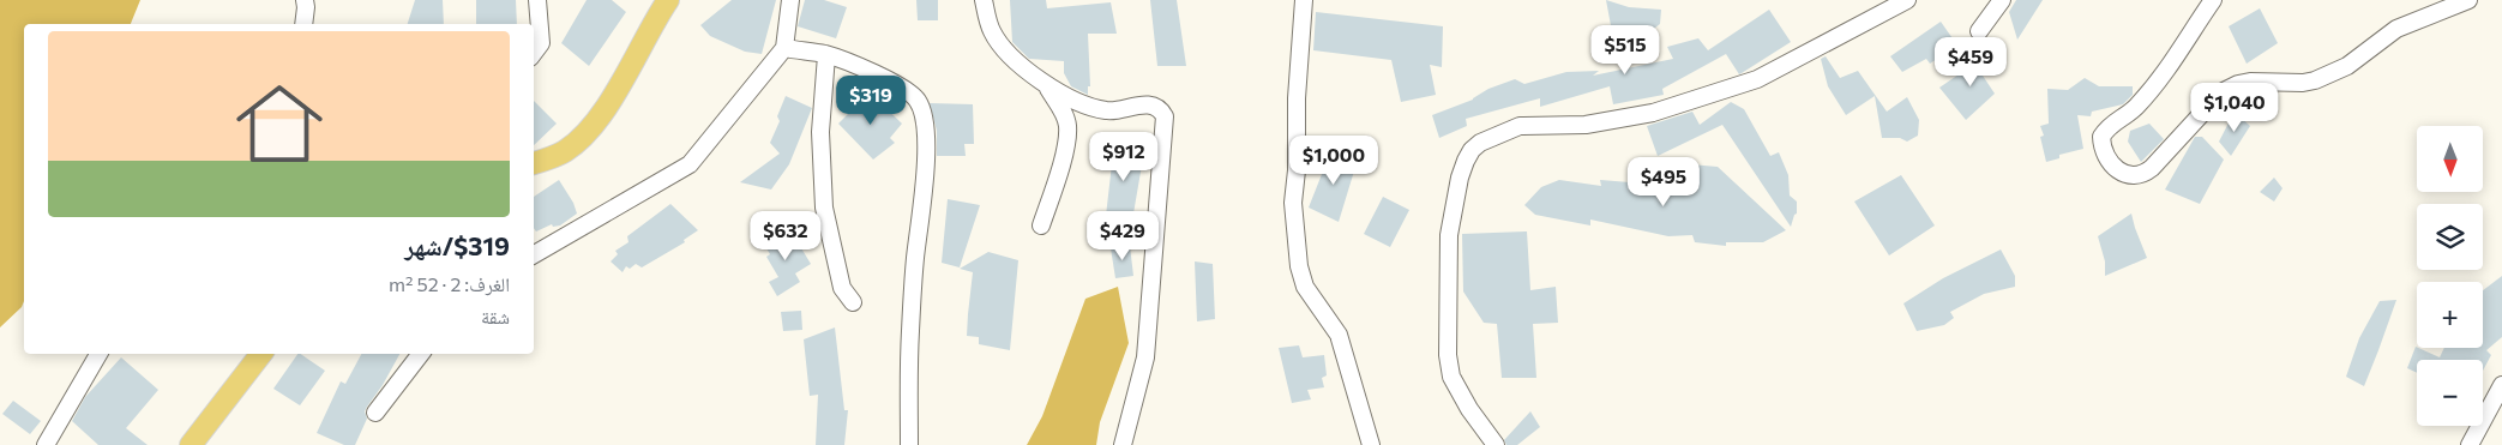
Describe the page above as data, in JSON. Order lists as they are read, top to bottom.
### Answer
{
  "north": "bottom",
  "page": {
    "list": [
      {
        "name": "$319/شهر",
        "note": "الغرف: 2 · 52 m² · شقة"
      }
    ],
    "price": [
      "$515",
      "$459",
      "$319",
      "$1,040",
      "$912",
      "$1,000",
      "$495",
      "$632",
      "$429"
    ],
    "map_buttons": ["+", "−"]
  }
}
